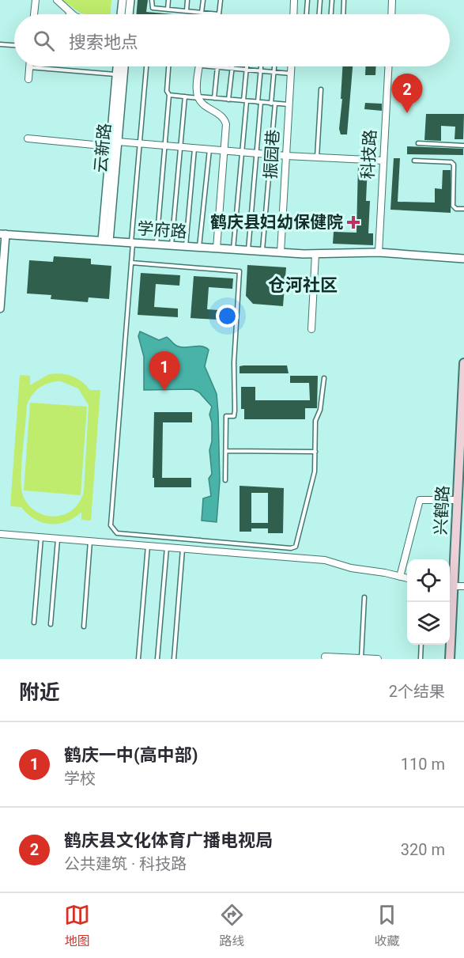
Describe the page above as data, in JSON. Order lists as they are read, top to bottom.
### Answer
{
  "streets": {
    "main road": ["兴鹤路"],
    "street": [
      "云新路",
      "振园巷",
      "科技路",
      "学府路"
    ]
  },
  "crossings": [
    ["云新路", "学府路"],
    ["振园巷", "学府路"],
    ["科技路", "学府路"]
  ],
  "districts": ["仓河社区"],
  "places": {
    "health": ["鹤庆县妇幼保健院"]
  },
  "page": {
    "search": "搜索地点",
    "pins": ["2", "1"],
    "heading": ["附近", "2个结果"],
    "list": [
      {
        "mark": "1",
        "name": "鹤庆一中(高中部)",
        "note": "学校",
        "value": "110 m"
      },
      {
        "mark": "2",
        "name": "鹤庆县文化体育广播电视局",
        "note": "公共建筑 · 科技路",
        "value": "320 m"
      }
    ],
    "nav": ["地图", "路线", "收藏"]
  }
}
